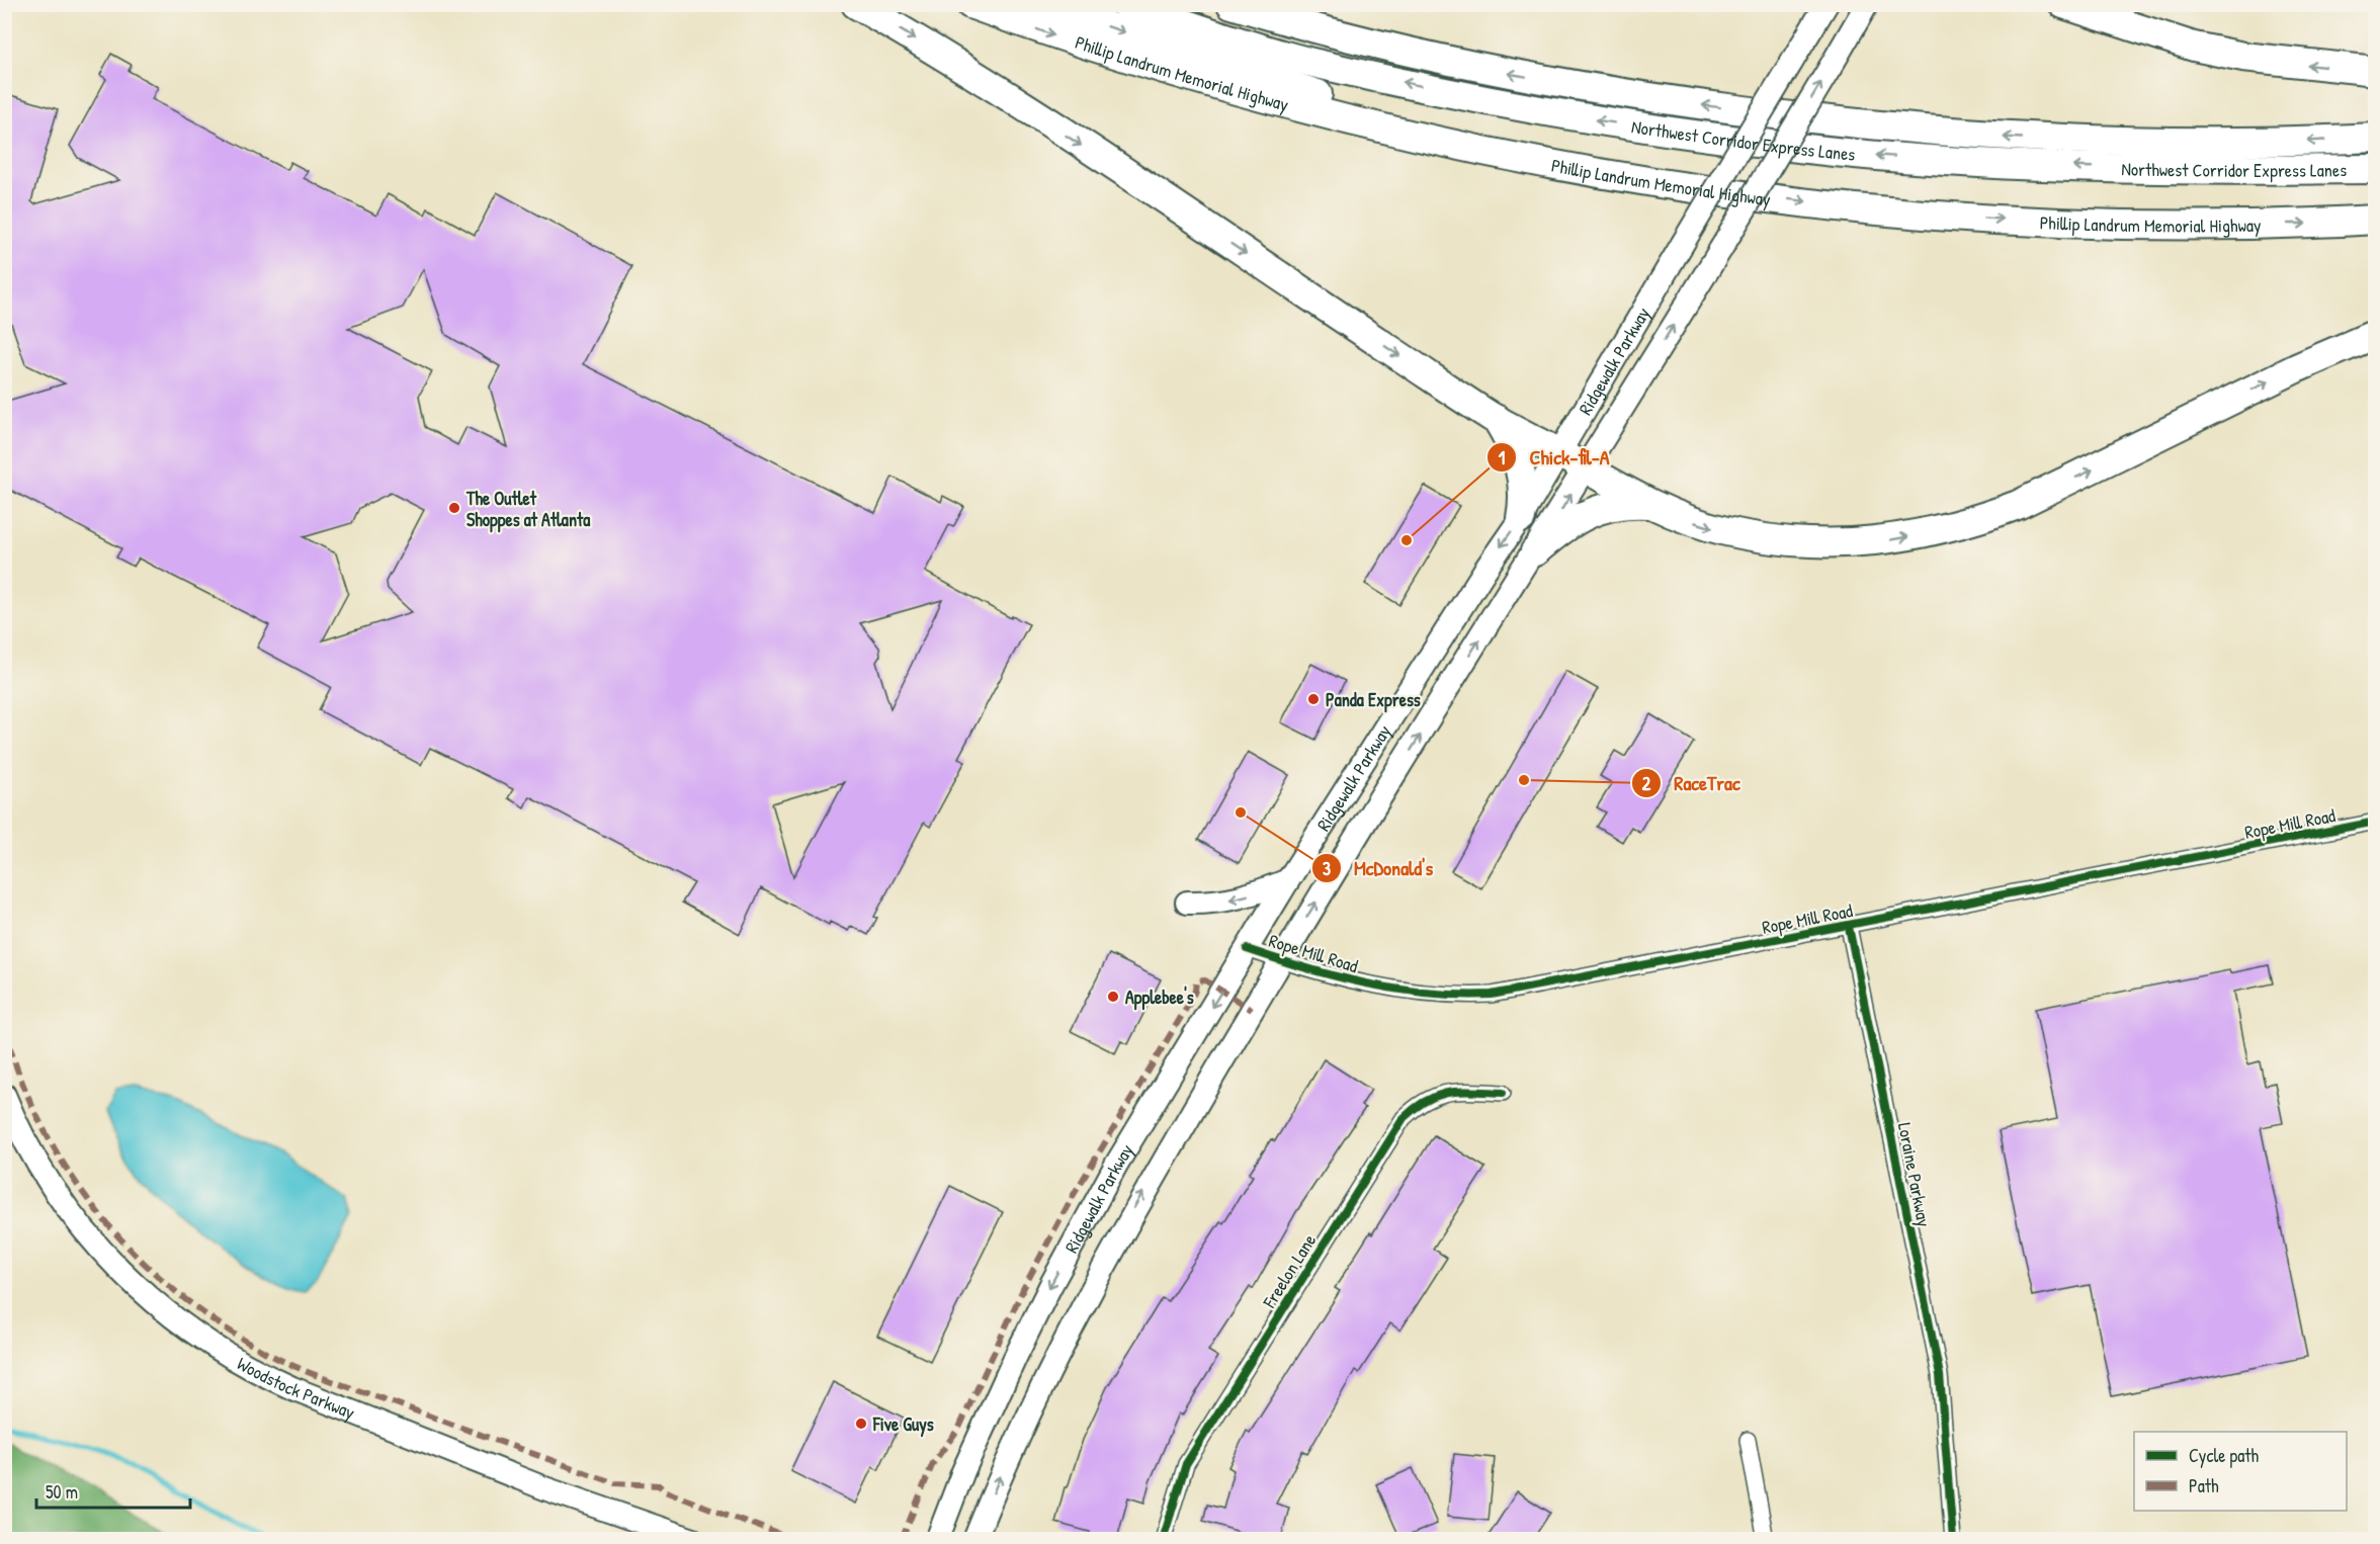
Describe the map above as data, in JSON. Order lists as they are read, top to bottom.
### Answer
{
  "streets": {
    "highway": ["Phillip Landrum Memorial Highway", "Northwest Corridor Express Lanes"],
    "main road": ["Ridgewalk Parkway", "Woodstock Parkway"],
    "street": ["Rope Mill Road", "Loraine Parkway", "Freelon Lane"]
  },
  "crossings": [
    ["Ridgewalk Parkway", "Rope Mill Road"],
    ["Rope Mill Road", "Loraine Parkway"]
  ],
  "places": [
    "The Outlet Shoppes at Atlanta",
    "Chick-fil-A",
    "Panda Express",
    "RaceTrac",
    "McDonald's",
    "Applebee's",
    "Five Guys"
  ],
  "legend": ["Cycle path", "Path"],
  "scale_bar": "50 m"
}
